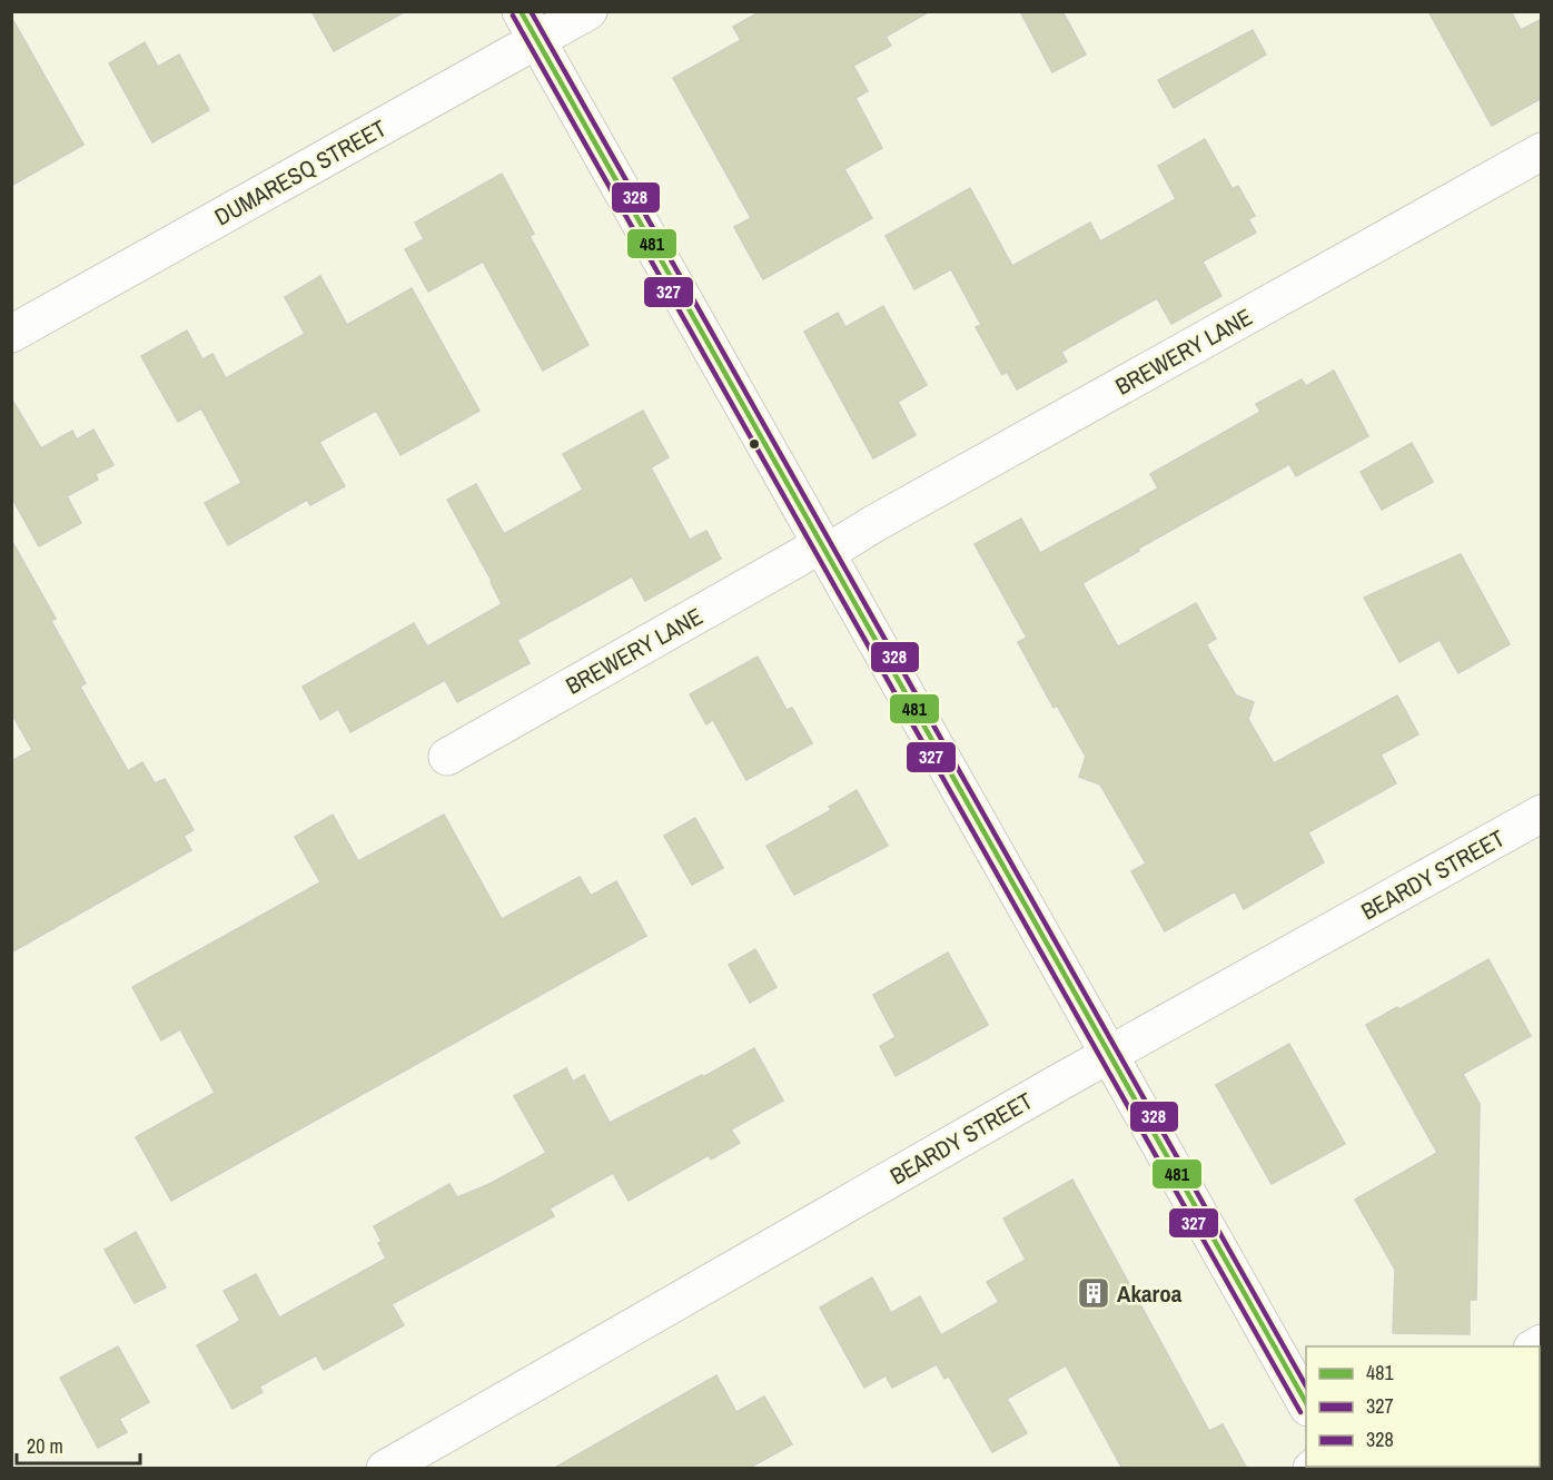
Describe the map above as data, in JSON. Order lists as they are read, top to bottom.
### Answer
{
  "streets": {
    "street": ["DUMARESQ STREET", "BREWERY LANE", "BEARDY STREET"]
  },
  "places": {
    "building": ["Akaroa"]
  },
  "lines": ["transit line 481", "transit line 328", "transit line 327"],
  "legend": ["481", "327", "328"],
  "scale_bar": "20 m"
}
